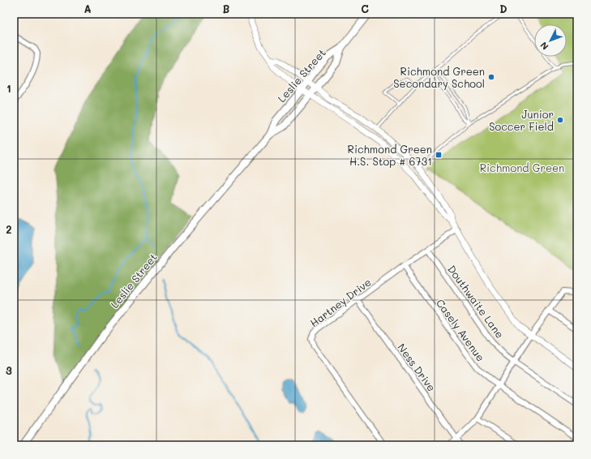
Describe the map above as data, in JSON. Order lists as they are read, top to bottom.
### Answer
{
  "streets": {
    "main road": ["Leslie Street"],
    "street": [
      "Douthwaite Lane",
      "Hartney Drive",
      "Casely Avenue",
      "Ness Drive"
    ]
  },
  "crossings": [
    ["Douthwaite Lane", "Hartney Drive"],
    ["Hartney Drive", "Casely Avenue"],
    ["Hartney Drive", "Ness Drive"]
  ],
  "parks": ["Richmond Green"],
  "places": {
    "other": ["Richmond Green Secondary School", "Junior Soccer Field"],
    "transit": ["Richmond Green H.S. Stop # 6731"]
  },
  "north": "bottom left",
  "grid": {
    "columns": [
      "A",
      "B",
      "C",
      "D"
    ],
    "rows": ["1", "2", "3"]
  }
}
